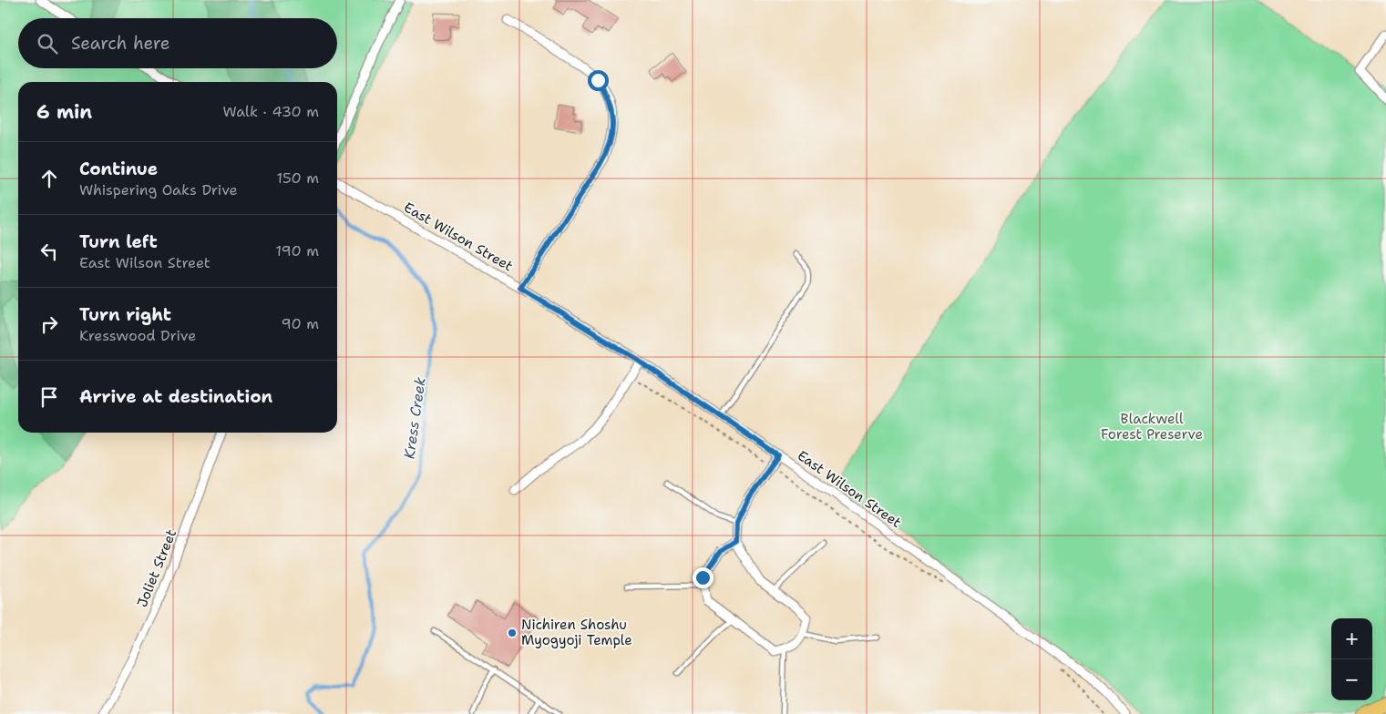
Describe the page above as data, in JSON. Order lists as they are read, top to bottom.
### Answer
{
  "streets": {
    "street": ["East Wilson Street", "Joliet Street"]
  },
  "water": ["Kress Creek"],
  "parks": ["Blackwell Forest Preserve"],
  "places": ["Nichiren Shoshu Myogyoji Temple"],
  "page": {
    "search": "Search here",
    "heading": ["6 min", "Walk · 430 m"],
    "list": [
      ["Continue", "Whispering Oaks Drive", "150 m"],
      ["Turn left", "East Wilson Street", "190 m"],
      ["Turn right", "Kresswood Drive", "90 m"],
      "Arrive at destination"
    ],
    "map_buttons": ["+", "−"]
  }
}
